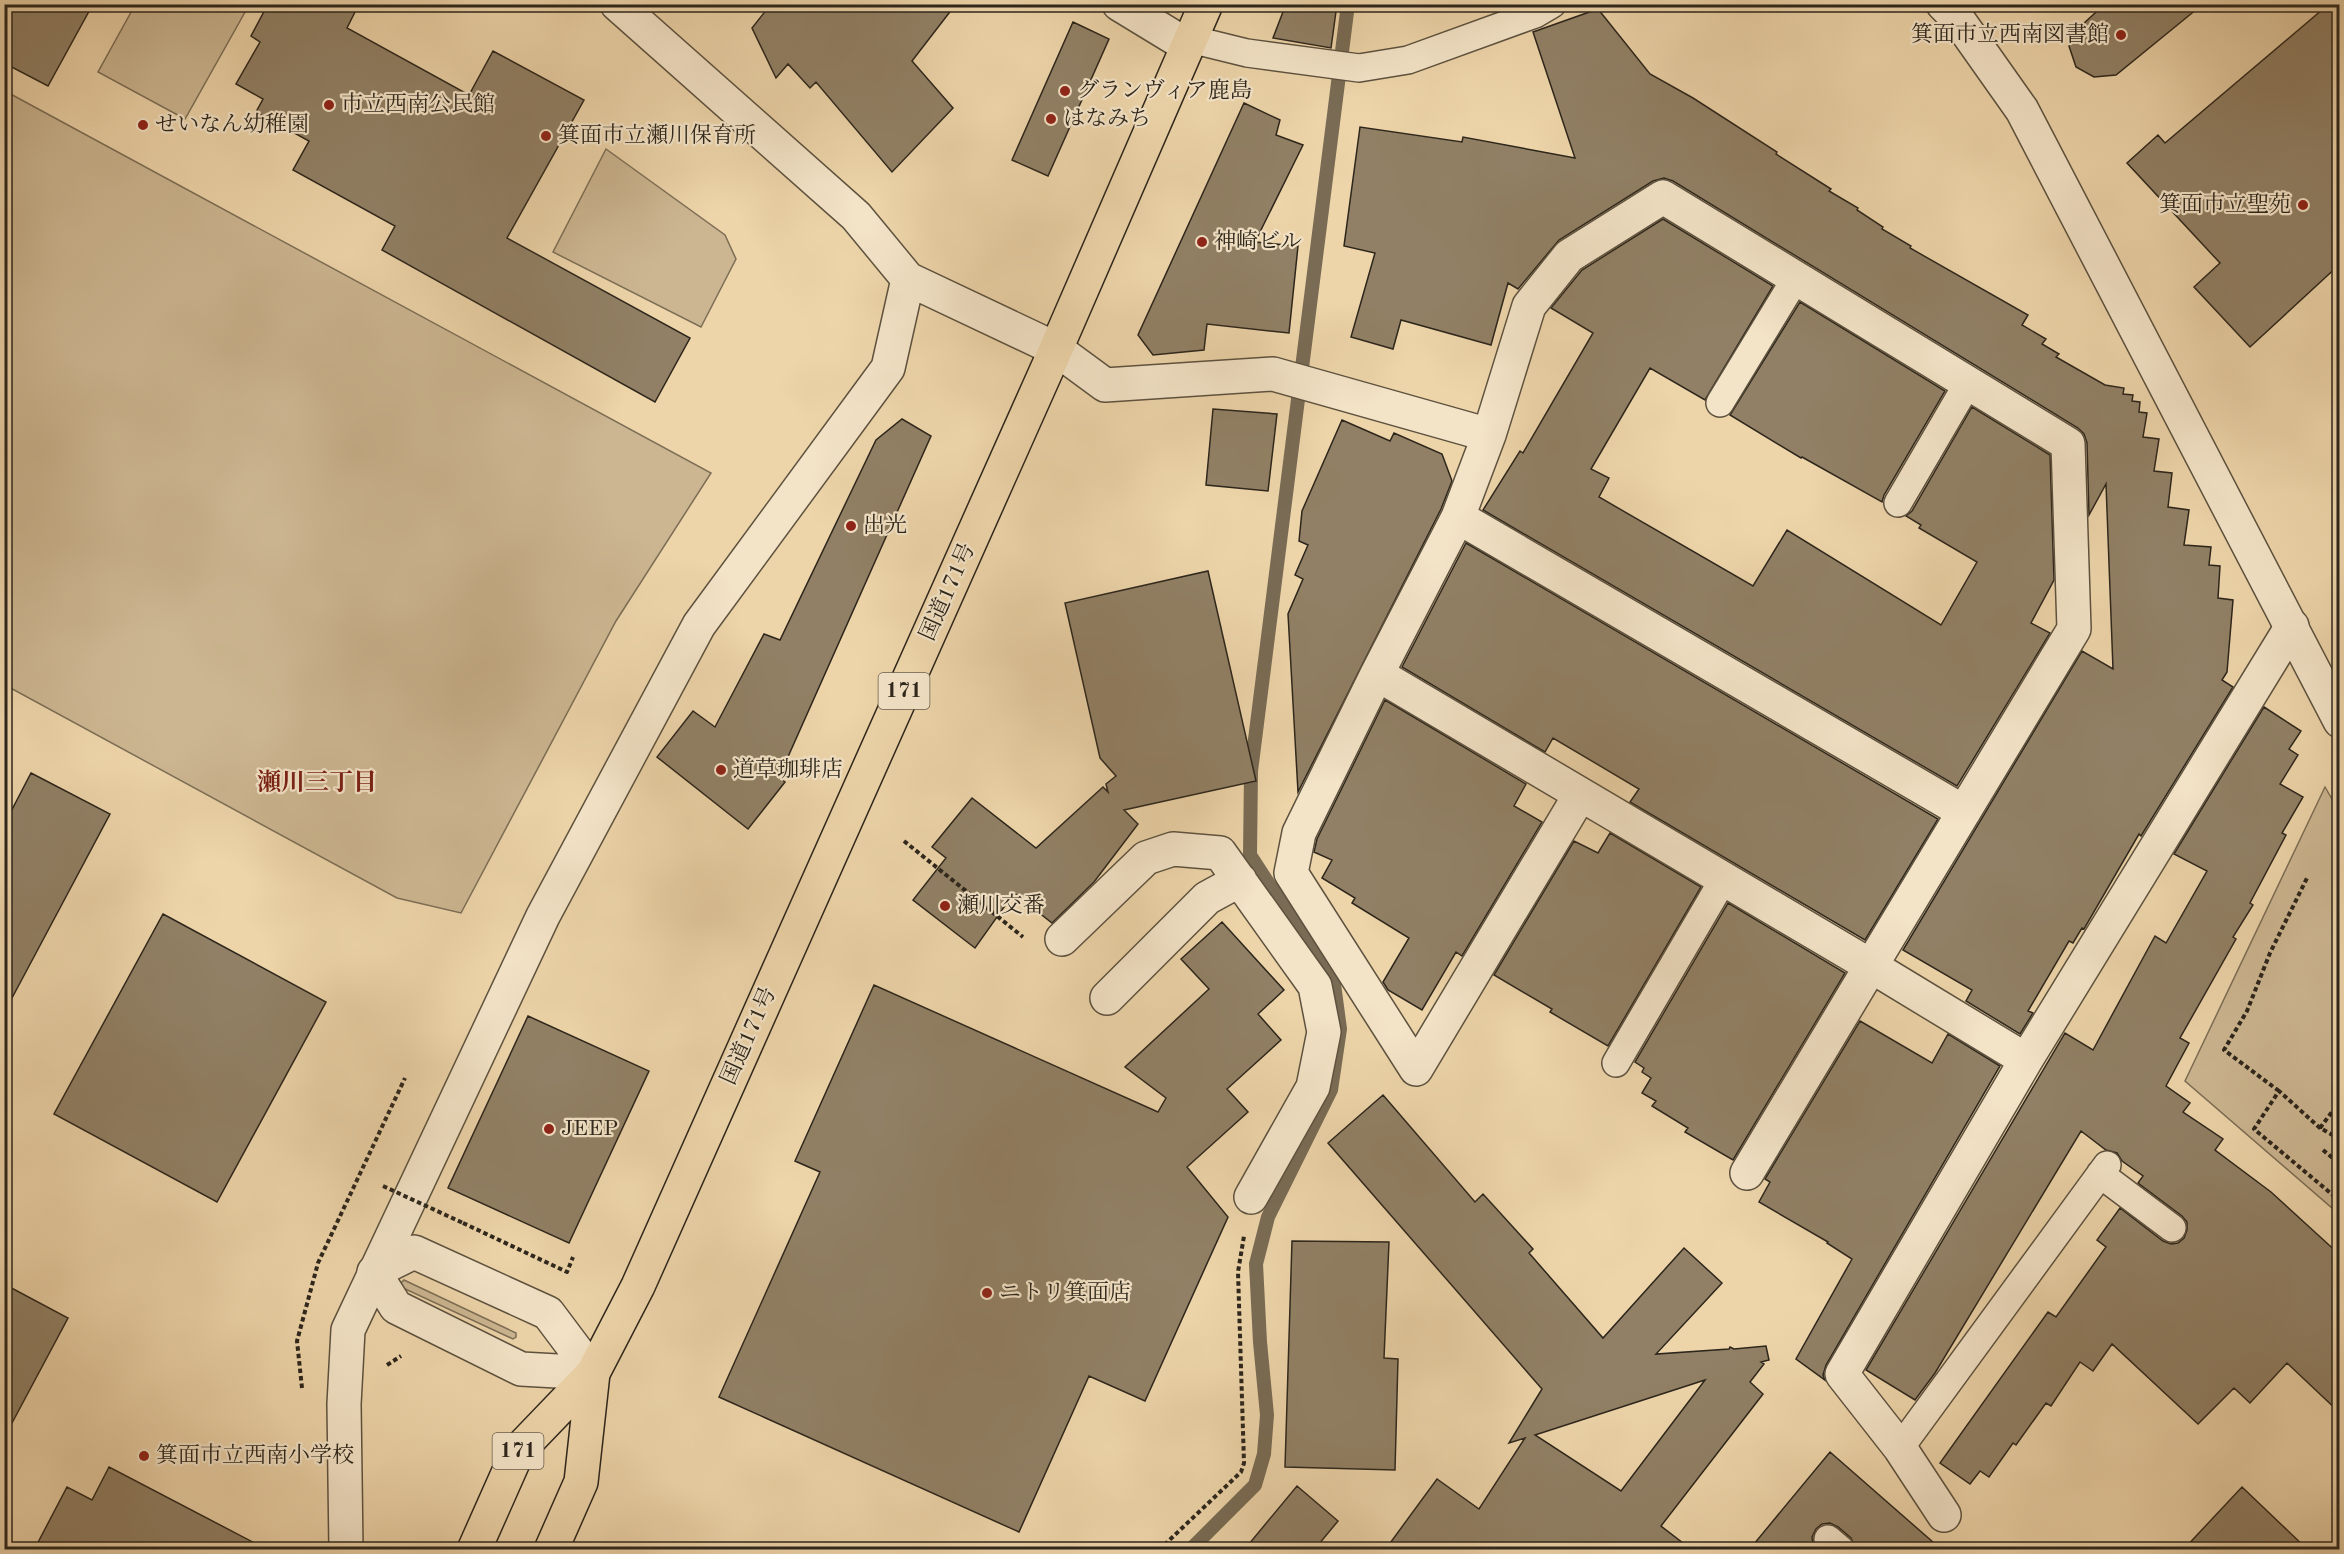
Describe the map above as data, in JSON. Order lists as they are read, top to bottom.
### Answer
{
  "streets": {
    "highway": ["国道171号", "171"]
  },
  "districts": ["瀬川三丁目"],
  "places": [
    "箕面市立西南図書館",
    "グランヴィア鹿島",
    "市立西南公民館",
    "はなみち",
    "せいなん幼稚園",
    "箕面市立瀬川保育所",
    "箕面市立聖苑",
    "神崎ビル",
    "出光",
    "道草珈琲店",
    "瀬川交番",
    "JEEP",
    "ニトリ箕面店",
    "箕面市立西南小学校"
  ]
}
